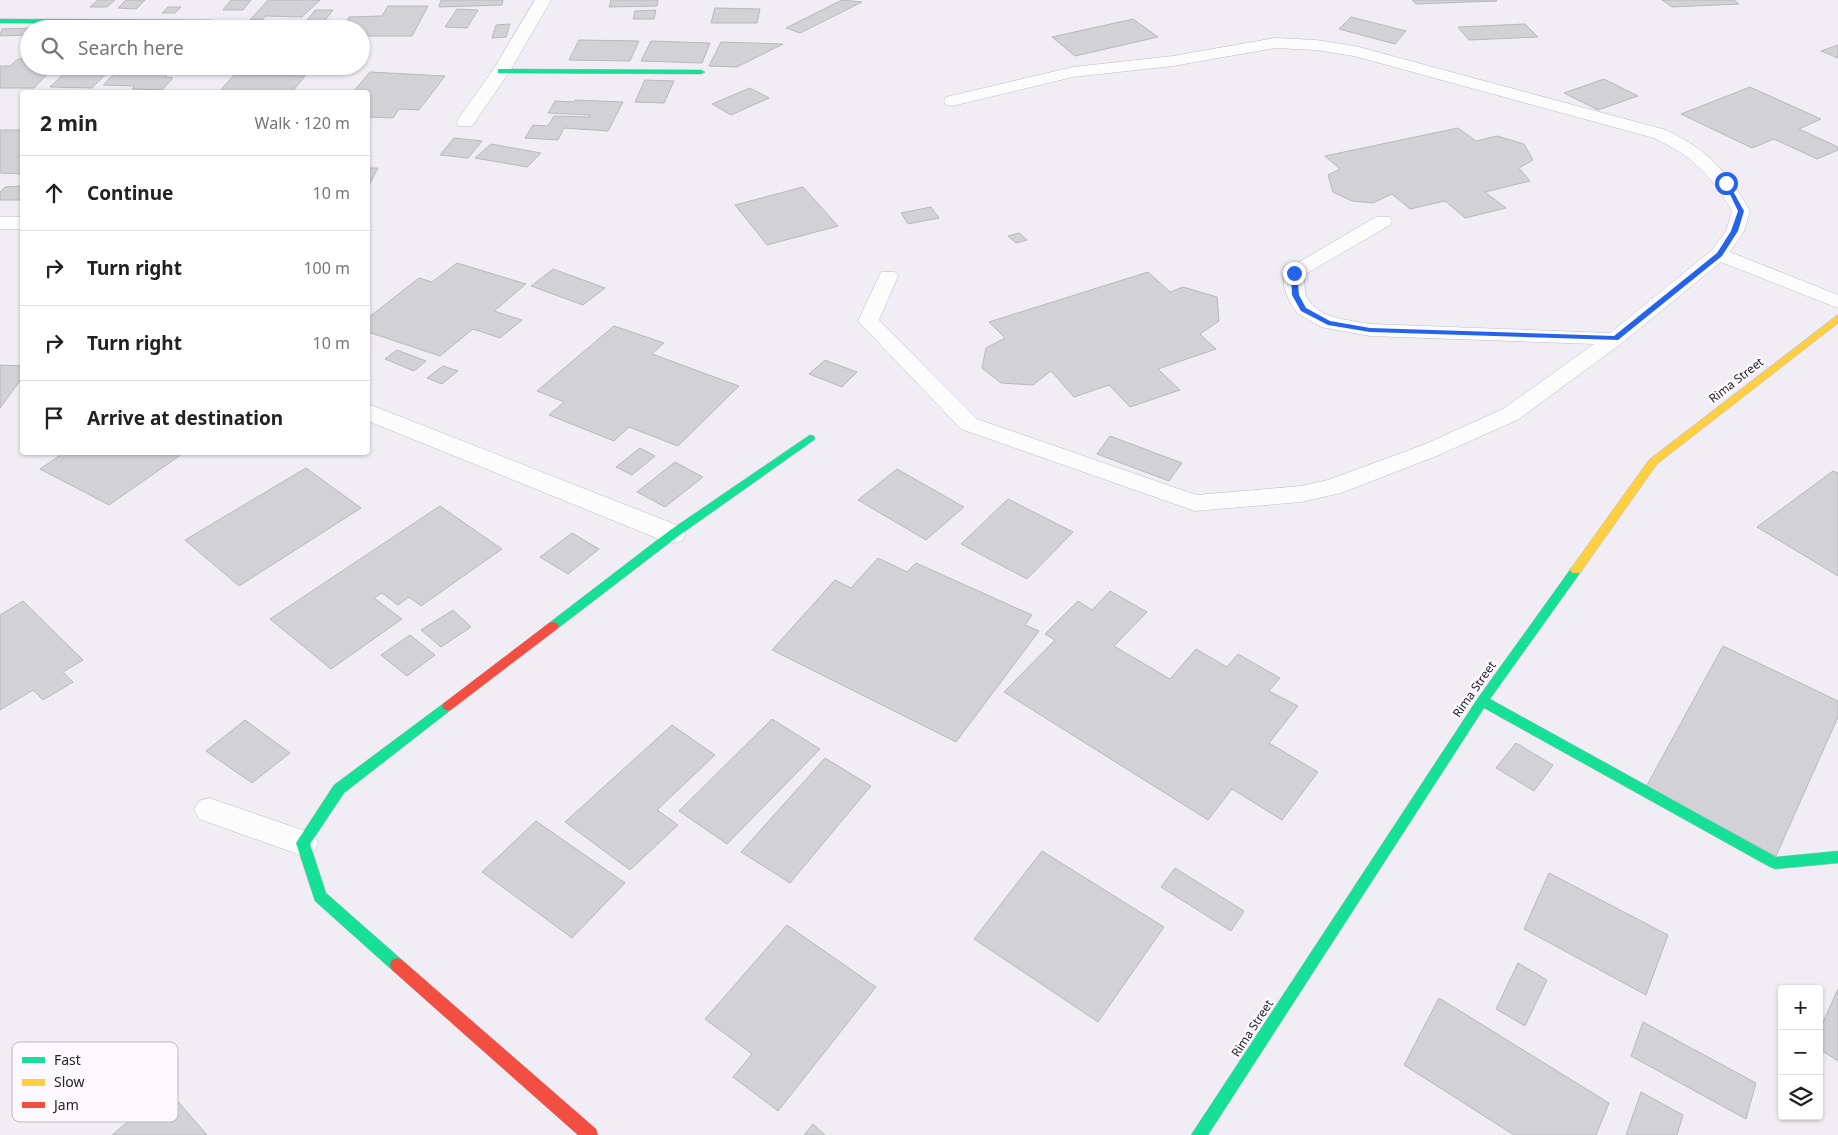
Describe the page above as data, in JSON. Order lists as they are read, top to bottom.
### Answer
{
  "streets": {
    "street": ["Rima Street"]
  },
  "legend": ["Fast", "Slow", "Jam"],
  "page": {
    "search": "Search here",
    "heading": ["2 min", "Walk · 120 m"],
    "list": [
      ["Continue", "10 m"],
      ["Turn right", "100 m"],
      ["Turn right", "10 m"],
      "Arrive at destination"
    ],
    "map_buttons": ["+", "−"]
  }
}
